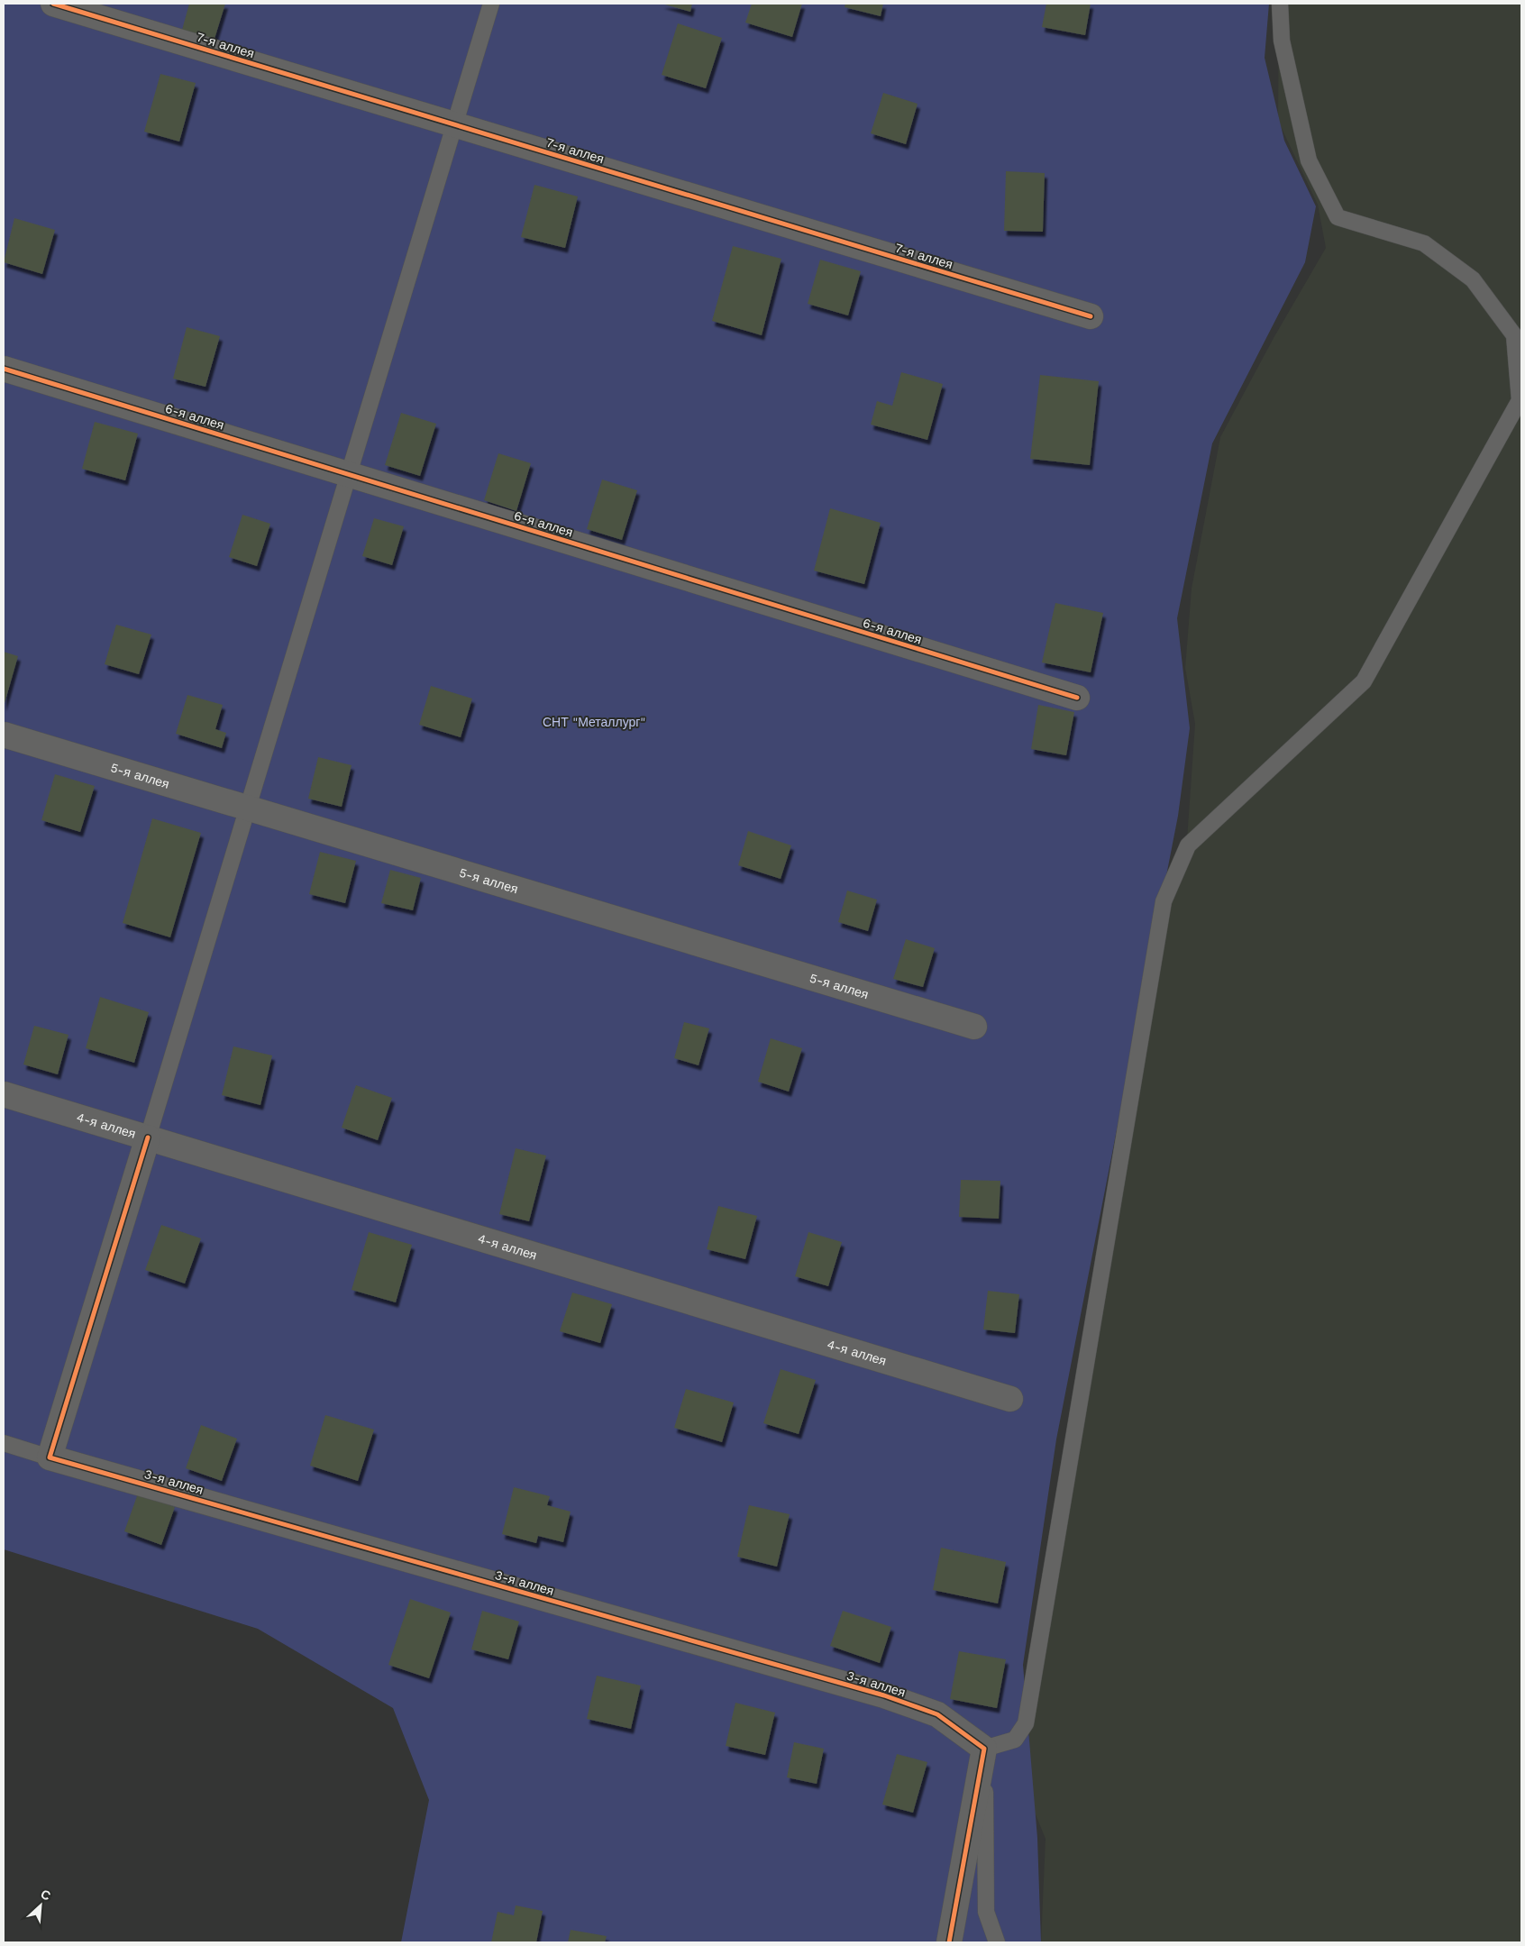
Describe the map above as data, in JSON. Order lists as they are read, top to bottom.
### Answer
{
  "streets": {
    "street": [
      "7-я аллея",
      "6-я аллея",
      "5-я аллея",
      "4-я аллея",
      "3-я аллея"
    ]
  },
  "parks": ["СНТ \"Металлург\""],
  "north": "top right"
}
